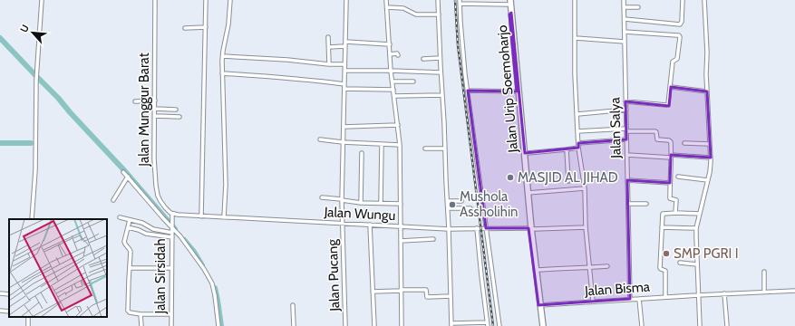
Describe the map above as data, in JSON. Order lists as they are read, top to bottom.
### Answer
{
  "streets": {
    "highway": ["Jalan Urip Soemoharjo"],
    "street": [
      "Jalan Munggur Barat",
      "Jalan Salya",
      "Jalan Wungu",
      "Jalan Pucang",
      "Jalan Sirsidah",
      "Jalan Bisma"
    ]
  },
  "crossings": [
    ["Jalan Urip Soemoharjo", "Jalan Wungu"],
    ["Jalan Urip Soemoharjo", "Jalan Bisma"],
    ["Jalan Munggur Barat", "Jalan Wungu"],
    ["Jalan Munggur Barat", "Jalan Sirsidah"],
    ["Jalan Salya", "Jalan Bisma"],
    ["Jalan Wungu", "Jalan Pucang"],
    ["Jalan Wungu", "Jalan Sirsidah"]
  ],
  "places": ["MASJID AL JIHAD", "Mushola Assholihin", "SMP PGRI I"],
  "north": "top left"
}
